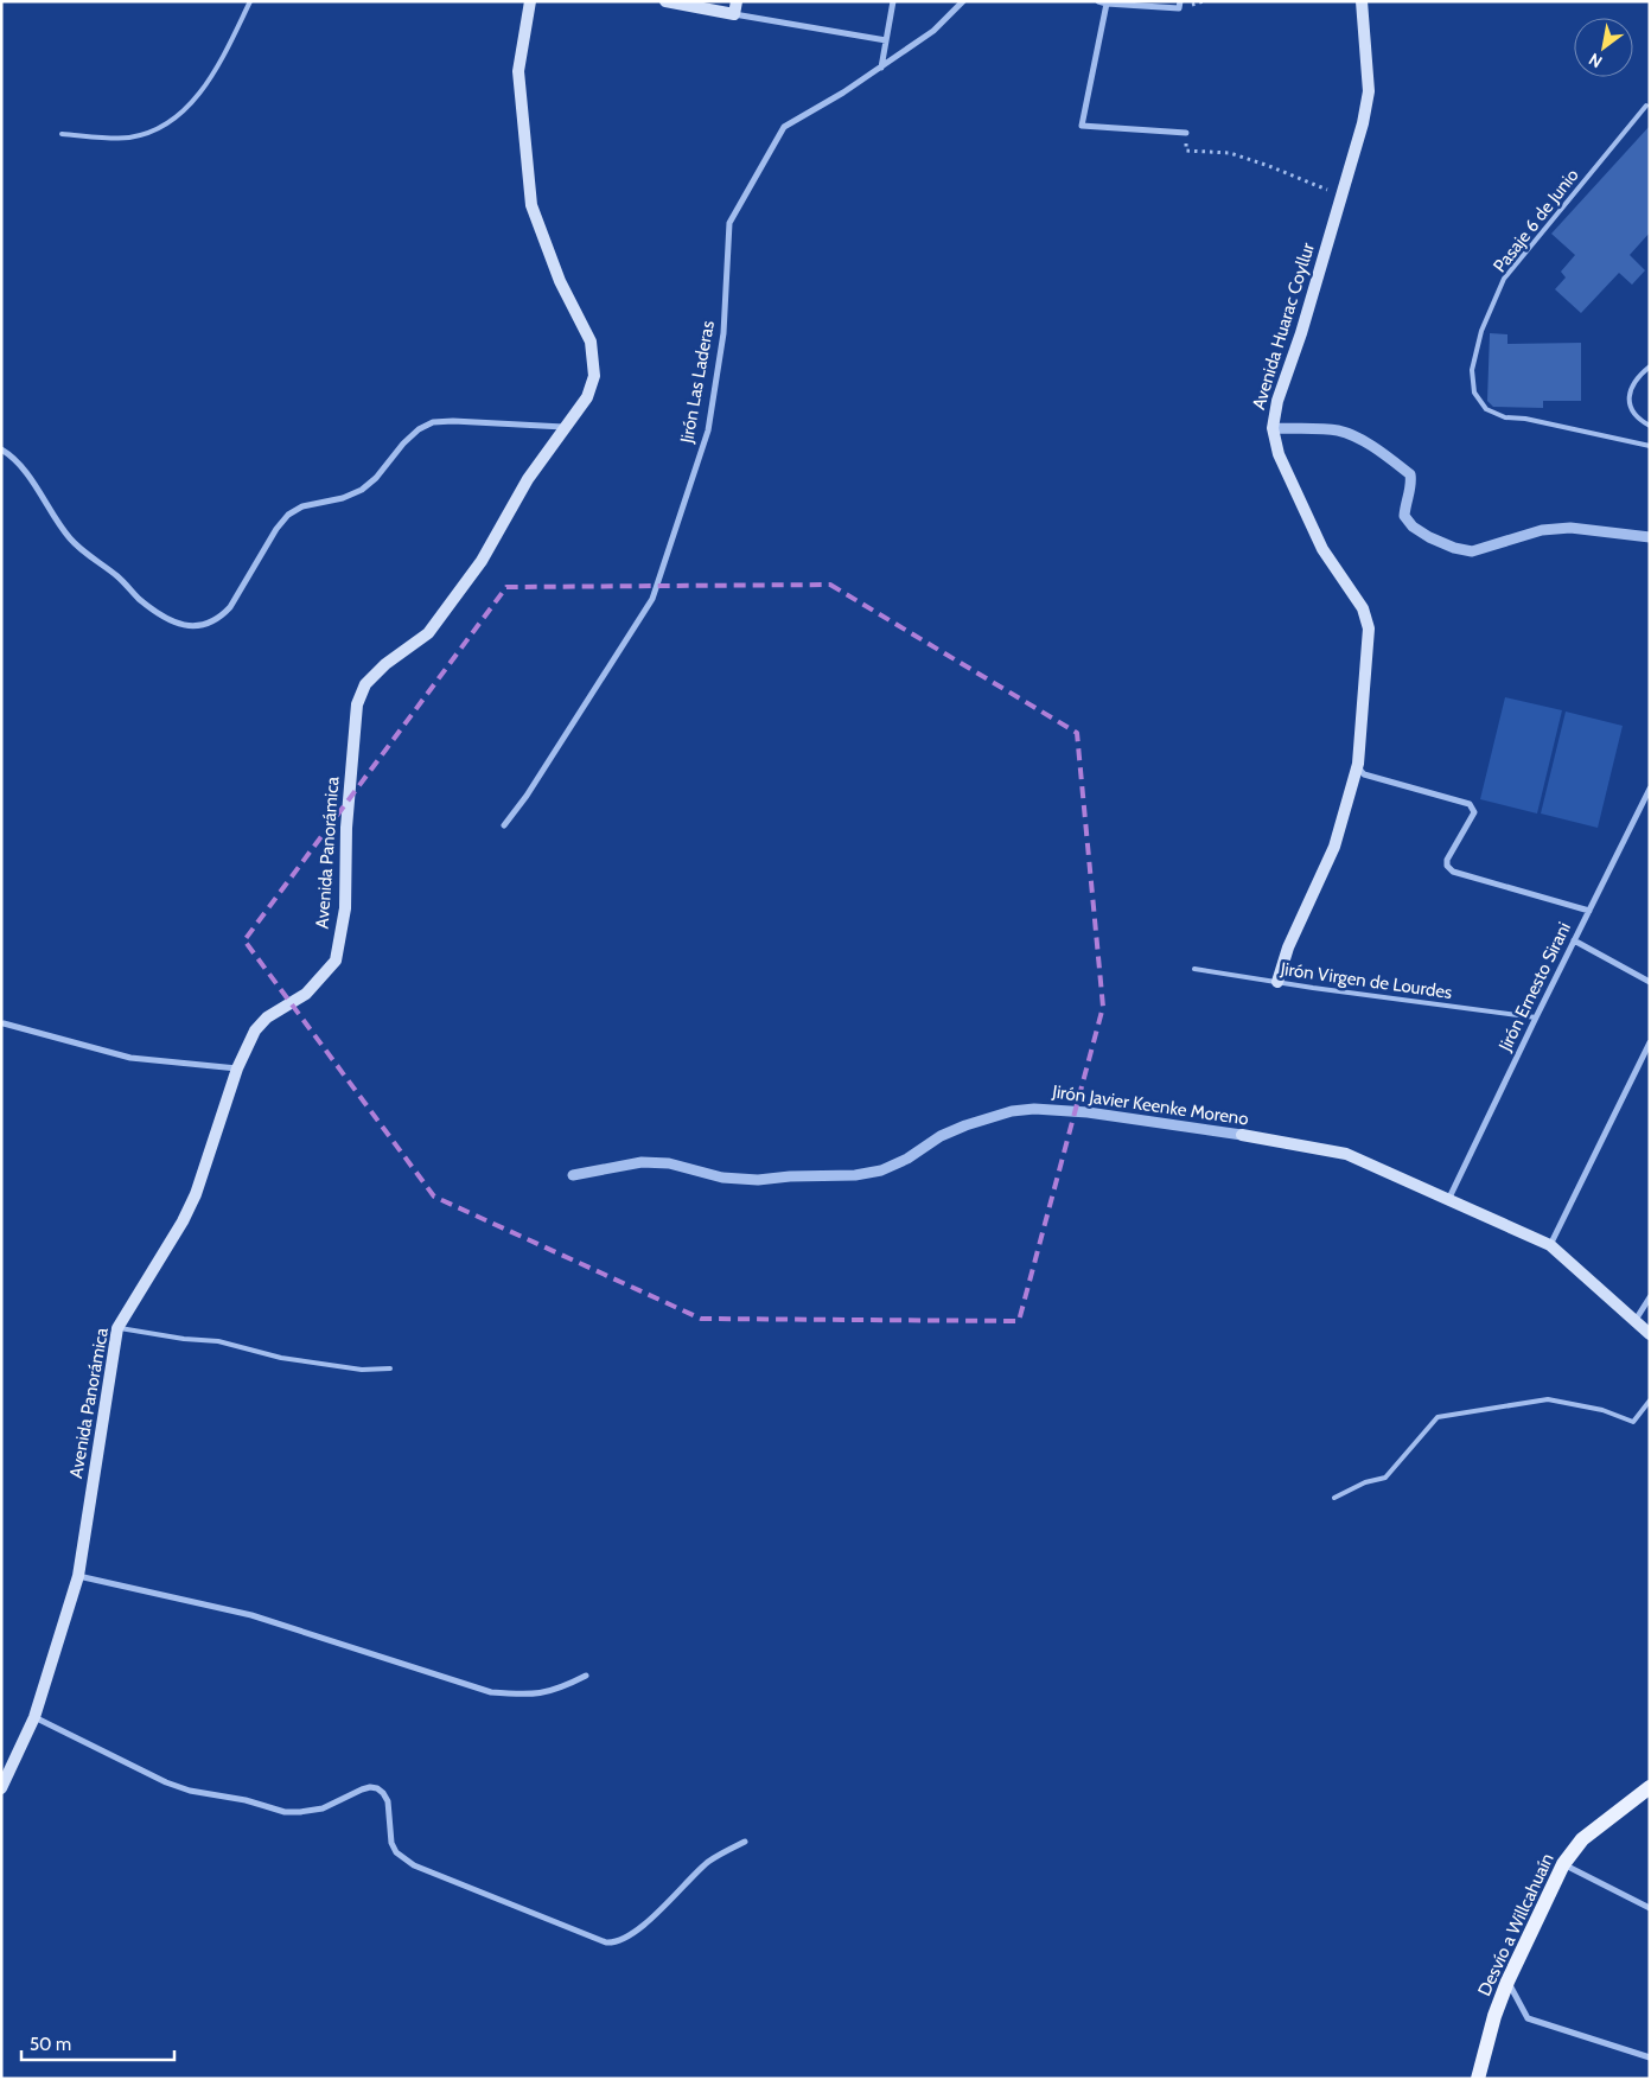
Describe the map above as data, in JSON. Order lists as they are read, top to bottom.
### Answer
{
  "streets": {
    "main road": [
      "Avenida Huarac Coyllur",
      "Avenida Panorámica",
      "Jirón Javier Keenke Moreno",
      "Desvío a Willcahuaín"
    ],
    "street": ["Jirón Las Laderas", "Jirón Ernesto Sirani"],
    "lane": ["Pasaje 6 de Junio", "Jirón Virgen de Lourdes"]
  },
  "crossings": [
    ["Avenida Huarac Coyllur", "Jirón Virgen de Lourdes"],
    ["Jirón Virgen de Lourdes", "Jirón Ernesto Sirani"],
    ["Jirón Ernesto Sirani", "Jirón Javier Keenke Moreno"]
  ],
  "scale_bar": "50 m",
  "north": "bottom left"
}
